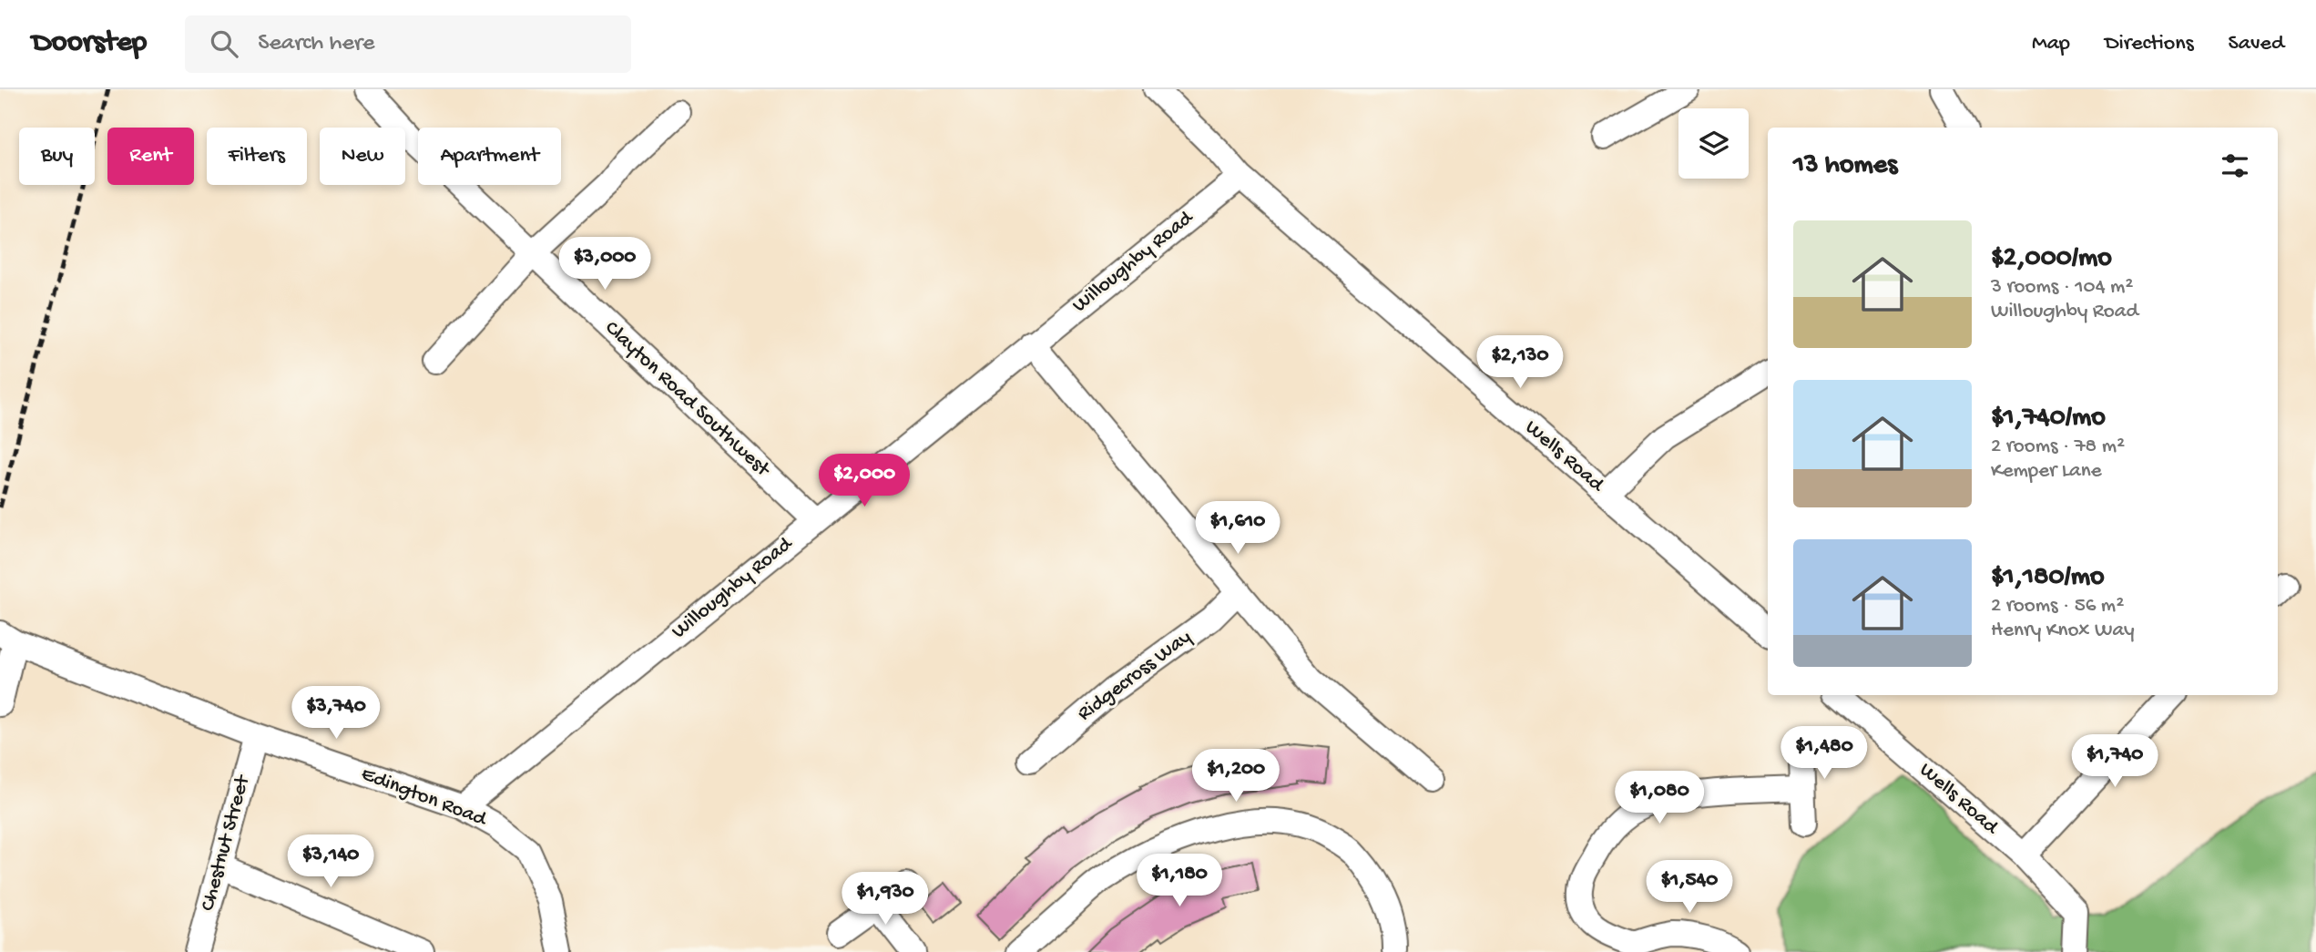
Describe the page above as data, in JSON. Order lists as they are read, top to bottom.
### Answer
{
  "streets": {
    "street": [
      "Willoughby Road",
      "Clayton Road Southwest",
      "Wells Road",
      "Ridgecross Way",
      "Edington Road",
      "Chestnut Street"
    ]
  },
  "crossings": [
    ["Willoughby Road", "Clayton Road Southwest"],
    ["Willoughby Road", "Wells Road"],
    ["Willoughby Road", "Edington Road"],
    ["Edington Road", "Chestnut Street"]
  ],
  "page": {
    "header": "Doorstep",
    "search": "Search here",
    "nav": ["Map", "Directions", "Saved"],
    "chip": [
      "Buy",
      "Rent",
      "Filters",
      "New",
      "Apartment"
    ],
    "heading": "13 homes",
    "list": [
      {
        "name": "$2,000/mo",
        "note": "3 rooms · 104 m² · Willoughby Road"
      },
      {
        "name": "$1,740/mo",
        "note": "2 rooms · 78 m² · Kemper Lane"
      },
      {
        "name": "$1,180/mo",
        "note": "2 rooms · 56 m² · Henry Knox Way"
      }
    ],
    "price": [
      "$3,000",
      "$2,130",
      "$2,000",
      "$1,610",
      "$3,740",
      "$1,480",
      "$1,740",
      "$1,200",
      "$1,080",
      "$3,140",
      "$1,180",
      "$1,540",
      "$1,930"
    ]
  }
}
